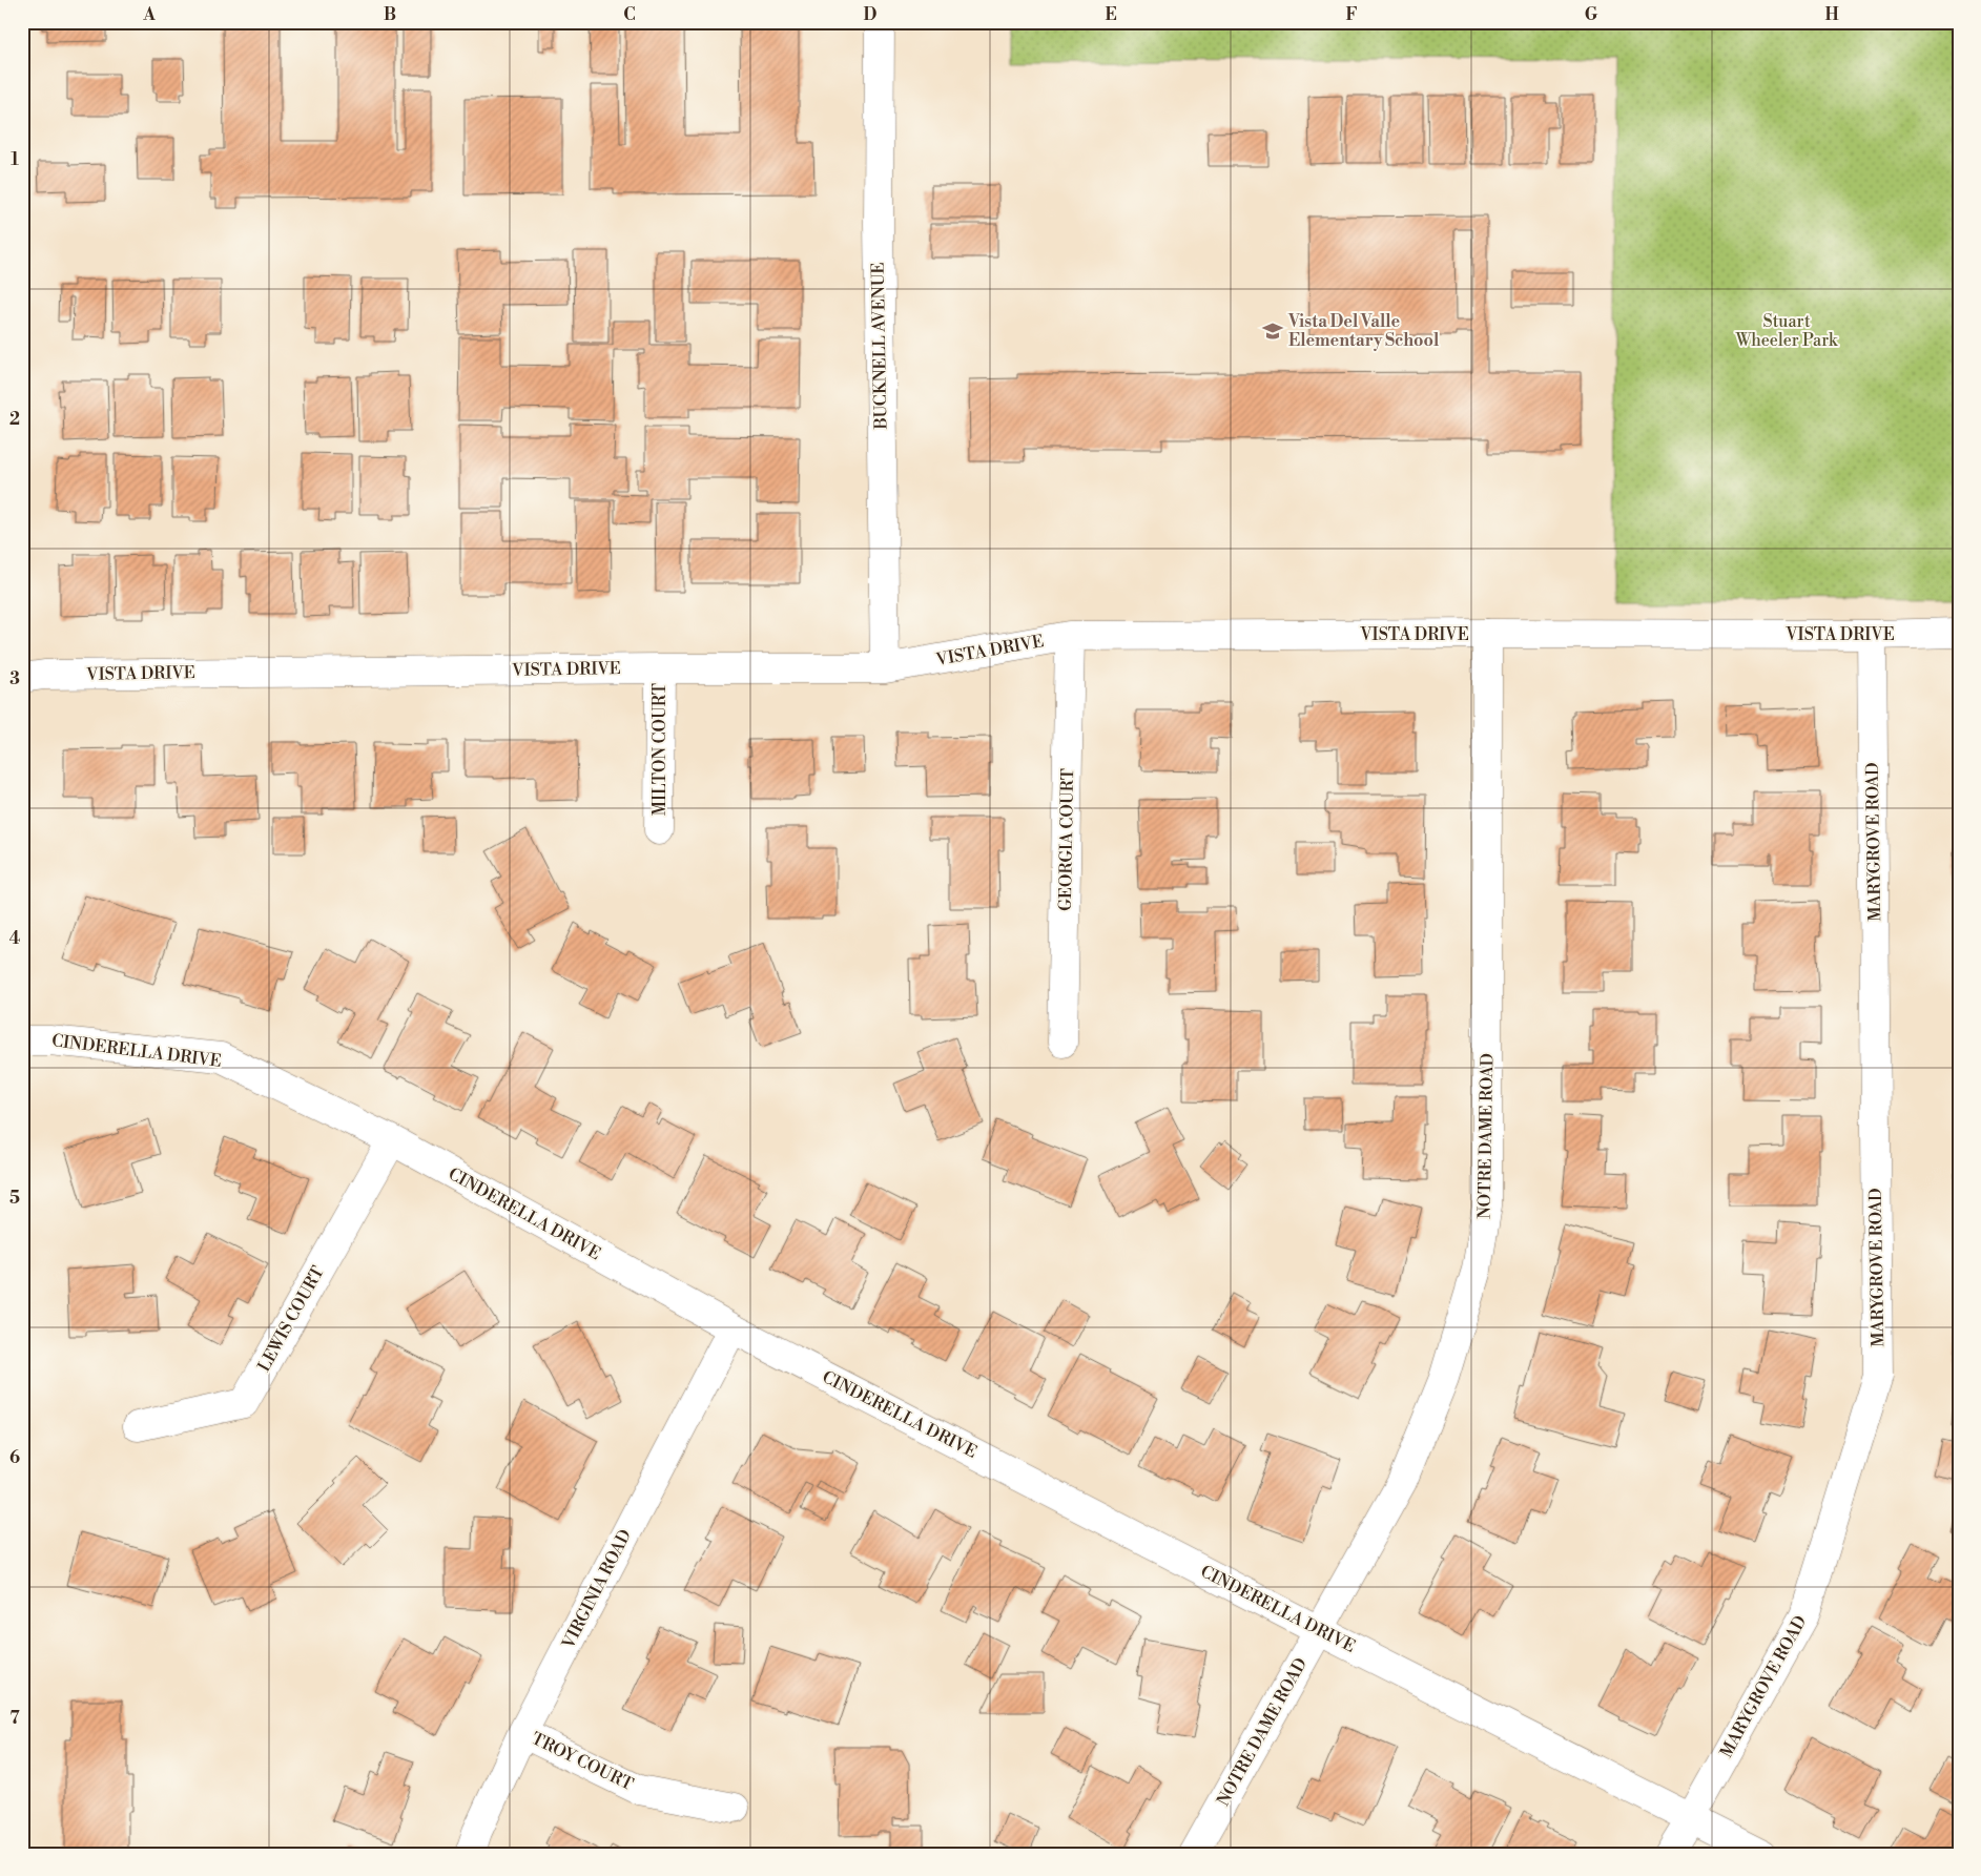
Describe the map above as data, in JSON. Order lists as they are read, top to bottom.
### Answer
{
  "streets": {
    "street": [
      "BUCKNELL AVENUE",
      "VISTA DRIVE",
      "MILTON COURT",
      "GEORGIA COURT",
      "MARYGROVE ROAD",
      "CINDERELLA DRIVE",
      "NOTRE DAME ROAD",
      "LEWIS COURT",
      "VIRGINIA ROAD",
      "TROY COURT"
    ]
  },
  "crossings": [
    ["BUCKNELL AVENUE", "VISTA DRIVE"],
    ["VISTA DRIVE", "MILTON COURT"],
    ["VISTA DRIVE", "GEORGIA COURT"],
    ["VISTA DRIVE", "MARYGROVE ROAD"],
    ["VISTA DRIVE", "NOTRE DAME ROAD"],
    ["MARYGROVE ROAD", "CINDERELLA DRIVE"],
    ["CINDERELLA DRIVE", "NOTRE DAME ROAD"],
    ["CINDERELLA DRIVE", "LEWIS COURT"],
    ["CINDERELLA DRIVE", "VIRGINIA ROAD"],
    ["VIRGINIA ROAD", "TROY COURT"]
  ],
  "parks": ["Stuart Wheeler Park"],
  "places": {
    "school or university": ["Vista Del Valle Elementary School"]
  },
  "grid": {
    "columns": [
      "A",
      "B",
      "C",
      "D",
      "E",
      "F",
      "G",
      "H"
    ],
    "rows": [
      "1",
      "2",
      "3",
      "4",
      "5",
      "6",
      "7"
    ]
  }
}
